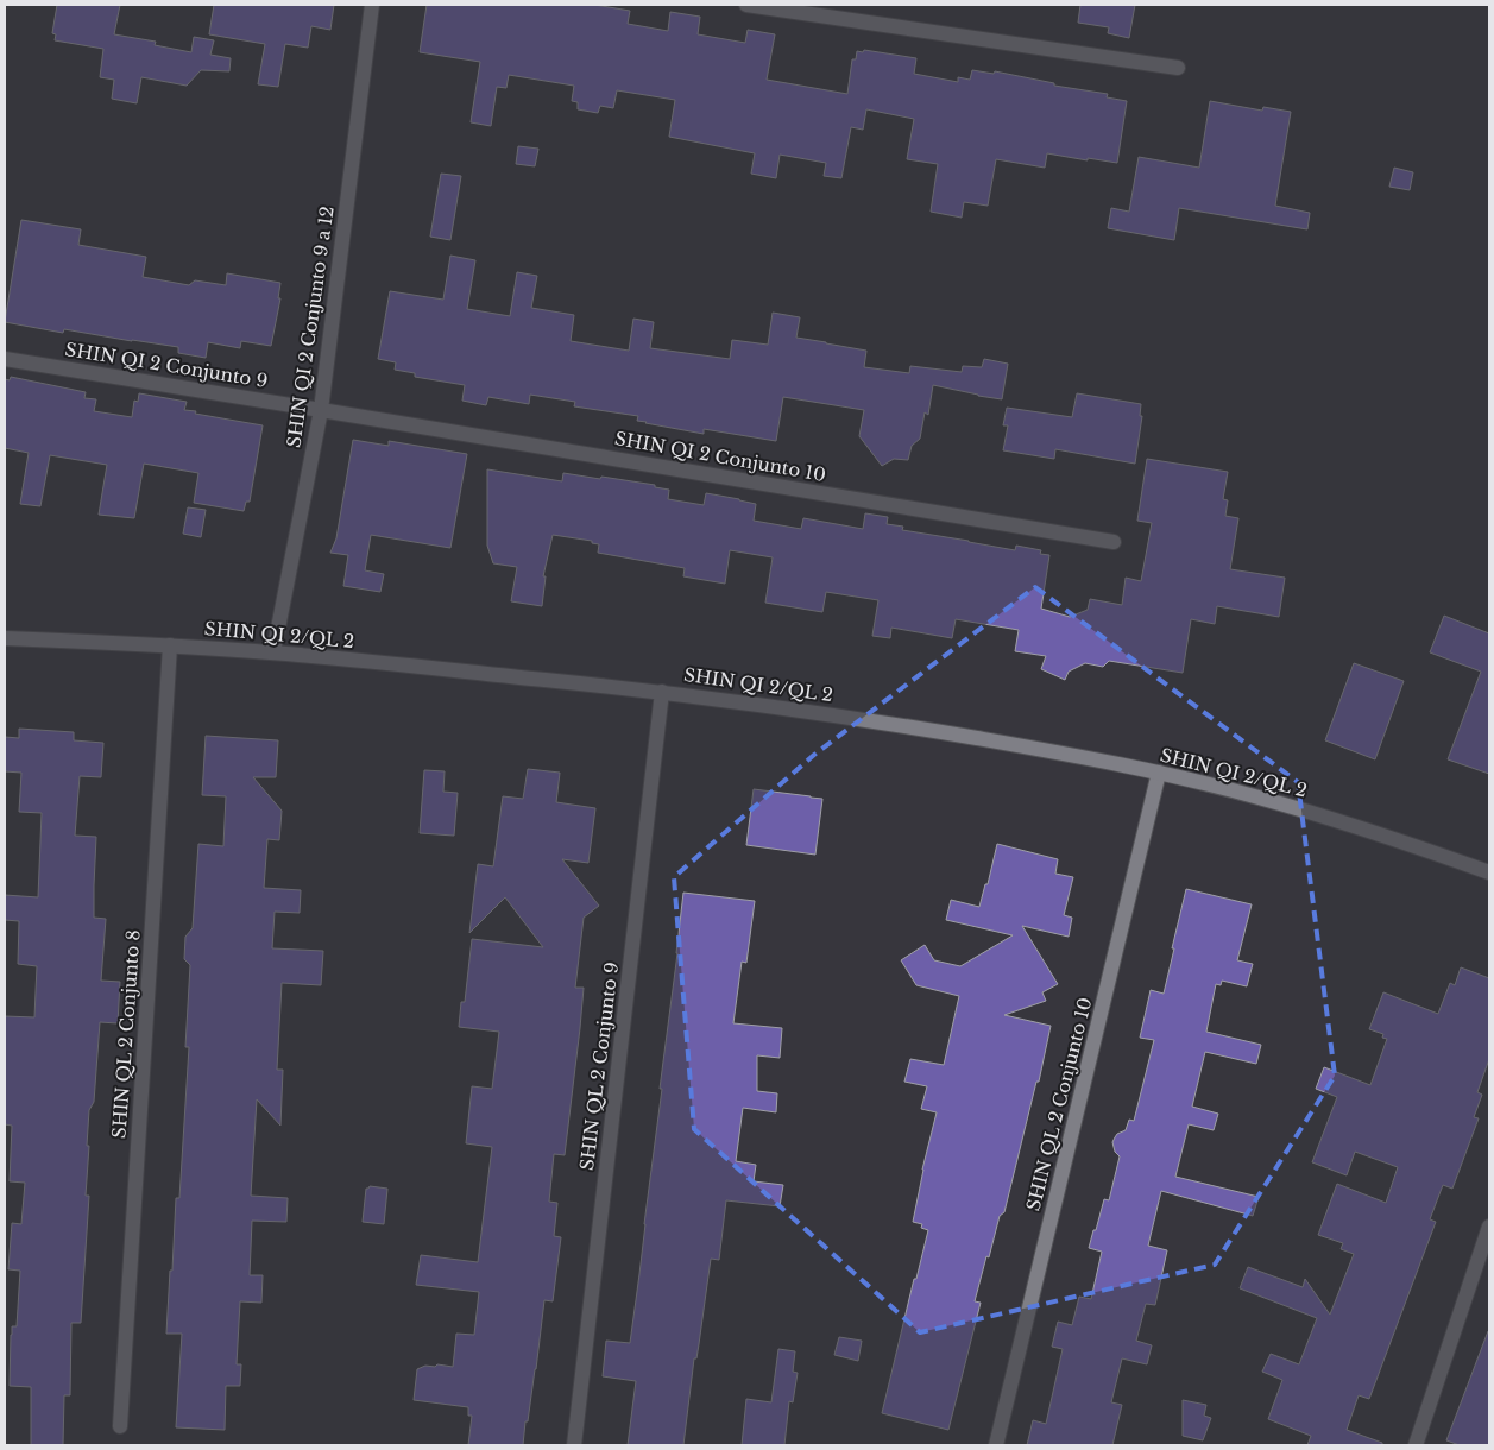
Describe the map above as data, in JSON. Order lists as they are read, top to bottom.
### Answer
{
  "streets": {
    "street": [
      "SHIN QI 2 Conjunto 9 a 12",
      "SHIN QI 2 Conjunto 9",
      "SHIN QI 2 Conjunto 10",
      "SHIN QI 2/QL 2",
      "SHIN QL 2 Conjunto 8",
      "SHIN QL 2 Conjunto 9",
      "SHIN QL 2 Conjunto 10"
    ]
  },
  "crossings": [
    ["SHIN QI 2 Conjunto 9 a 12", "SHIN QI 2 Conjunto 9"],
    ["SHIN QI 2 Conjunto 9 a 12", "SHIN QI 2 Conjunto 10"],
    ["SHIN QI 2 Conjunto 9 a 12", "SHIN QI 2/QL 2"],
    ["SHIN QI 2 Conjunto 9", "SHIN QI 2 Conjunto 10"],
    ["SHIN QI 2/QL 2", "SHIN QL 2 Conjunto 8"],
    ["SHIN QI 2/QL 2", "SHIN QL 2 Conjunto 9"],
    ["SHIN QI 2/QL 2", "SHIN QL 2 Conjunto 10"]
  ]
}
